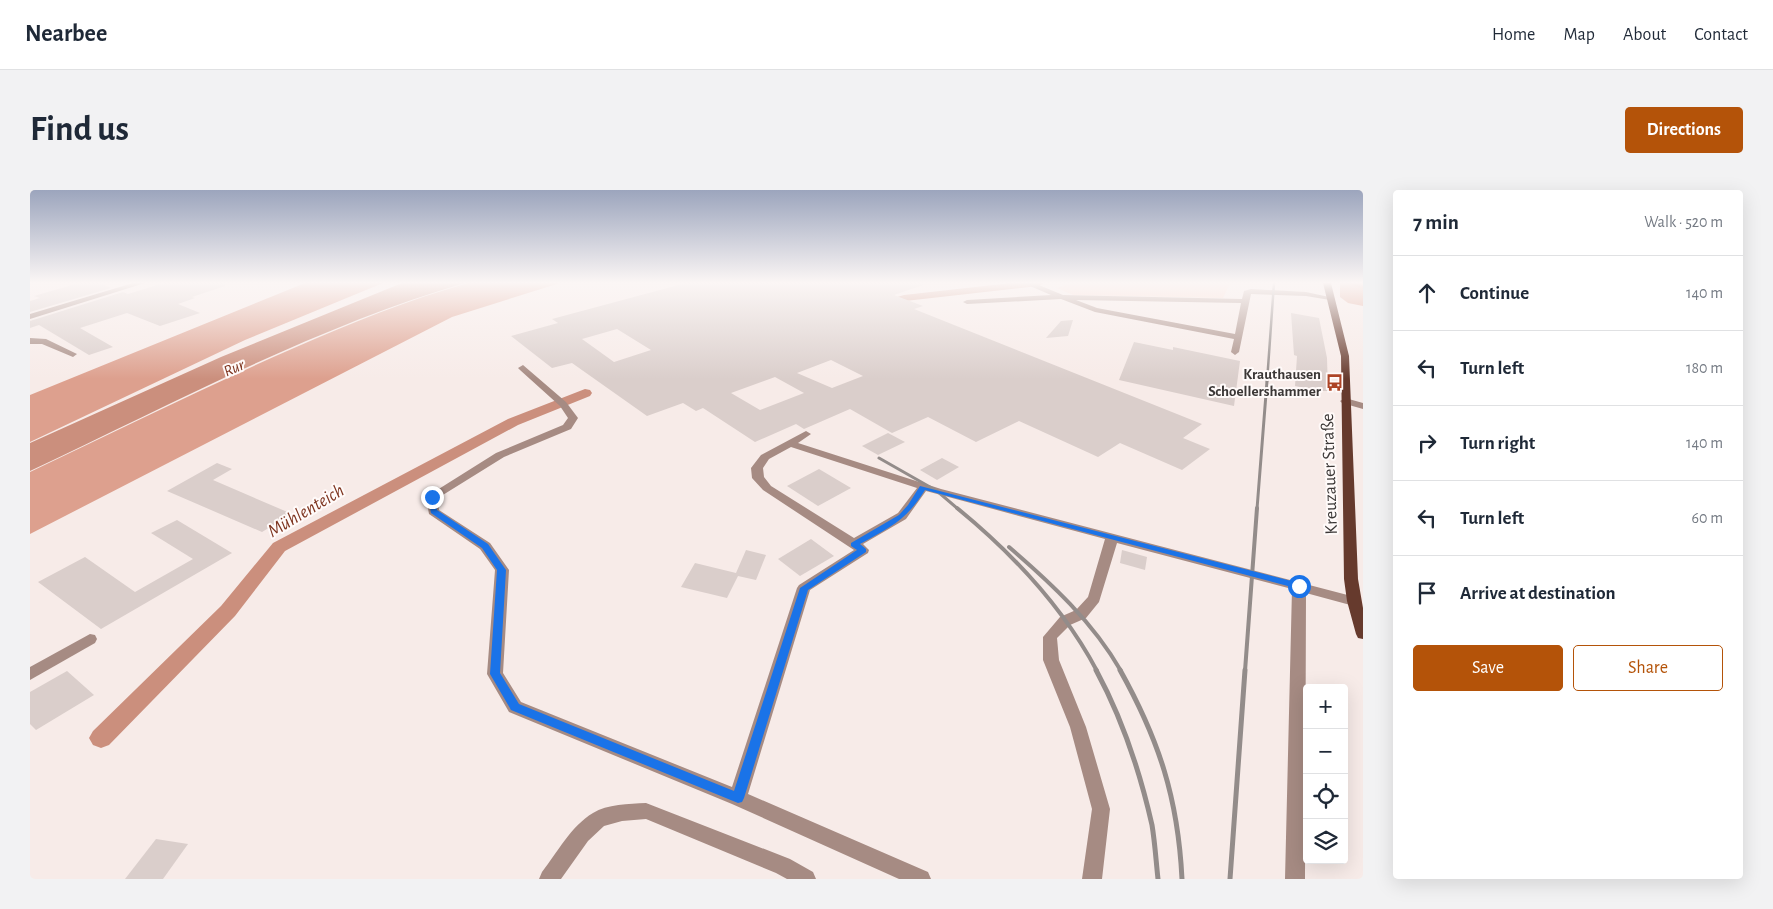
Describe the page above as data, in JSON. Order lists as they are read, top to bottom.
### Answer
{
  "streets": {
    "main road": ["Kreuzauer Straße"]
  },
  "water": ["Rur", "Mühlenteich"],
  "places": {
    "bus stop": ["Krauthausen Schoellershammer"]
  },
  "page": {
    "header": "Nearbee",
    "nav": [
      "Home",
      "Map",
      "About",
      "Contact"
    ],
    "buttons": [
      "Directions",
      ["Save", "Share"]
    ],
    "title": "Find us",
    "heading": ["7 min", "Walk · 520 m"],
    "list": [
      ["Continue", "140 m"],
      ["Turn left", "180 m"],
      ["Turn right", "140 m"],
      ["Turn left", "60 m"],
      "Arrive at destination"
    ],
    "map_buttons": ["+", "−"]
  }
}
